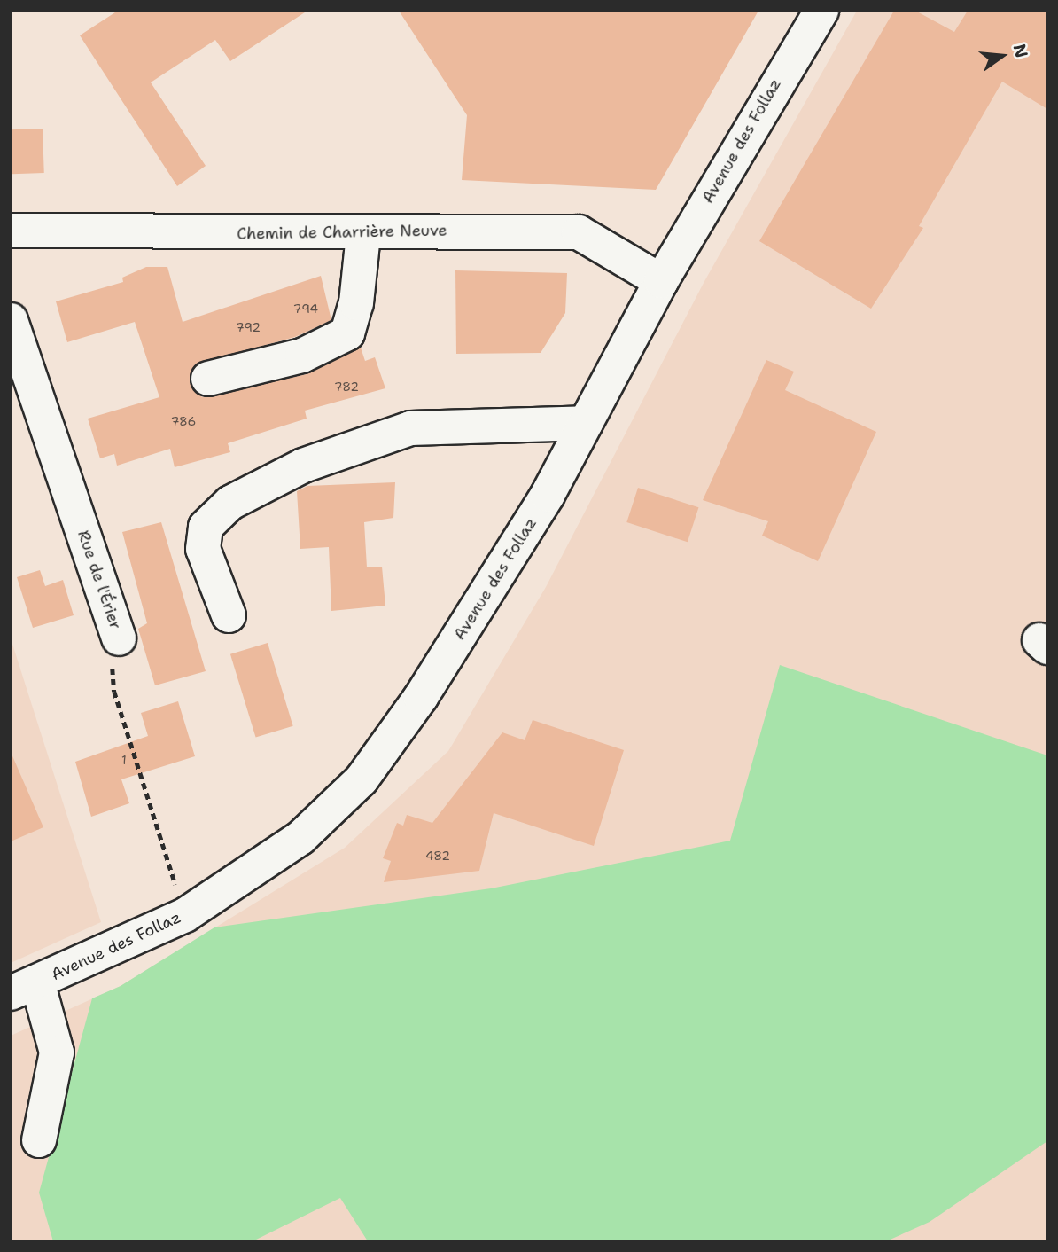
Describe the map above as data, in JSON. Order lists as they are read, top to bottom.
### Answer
{
  "streets": {
    "street": ["Avenue des Follaz", "Chemin de Charrière Neuve", "Rue de l'Érier"]
  },
  "crossings": [
    ["Avenue des Follaz", "Chemin de Charrière Neuve"],
    ["Avenue des Follaz", "Rue de l'Érier"]
  ],
  "house_numbers": [
    "794",
    "792",
    "782",
    "786",
    "1",
    "482"
  ],
  "north": "right"
}
